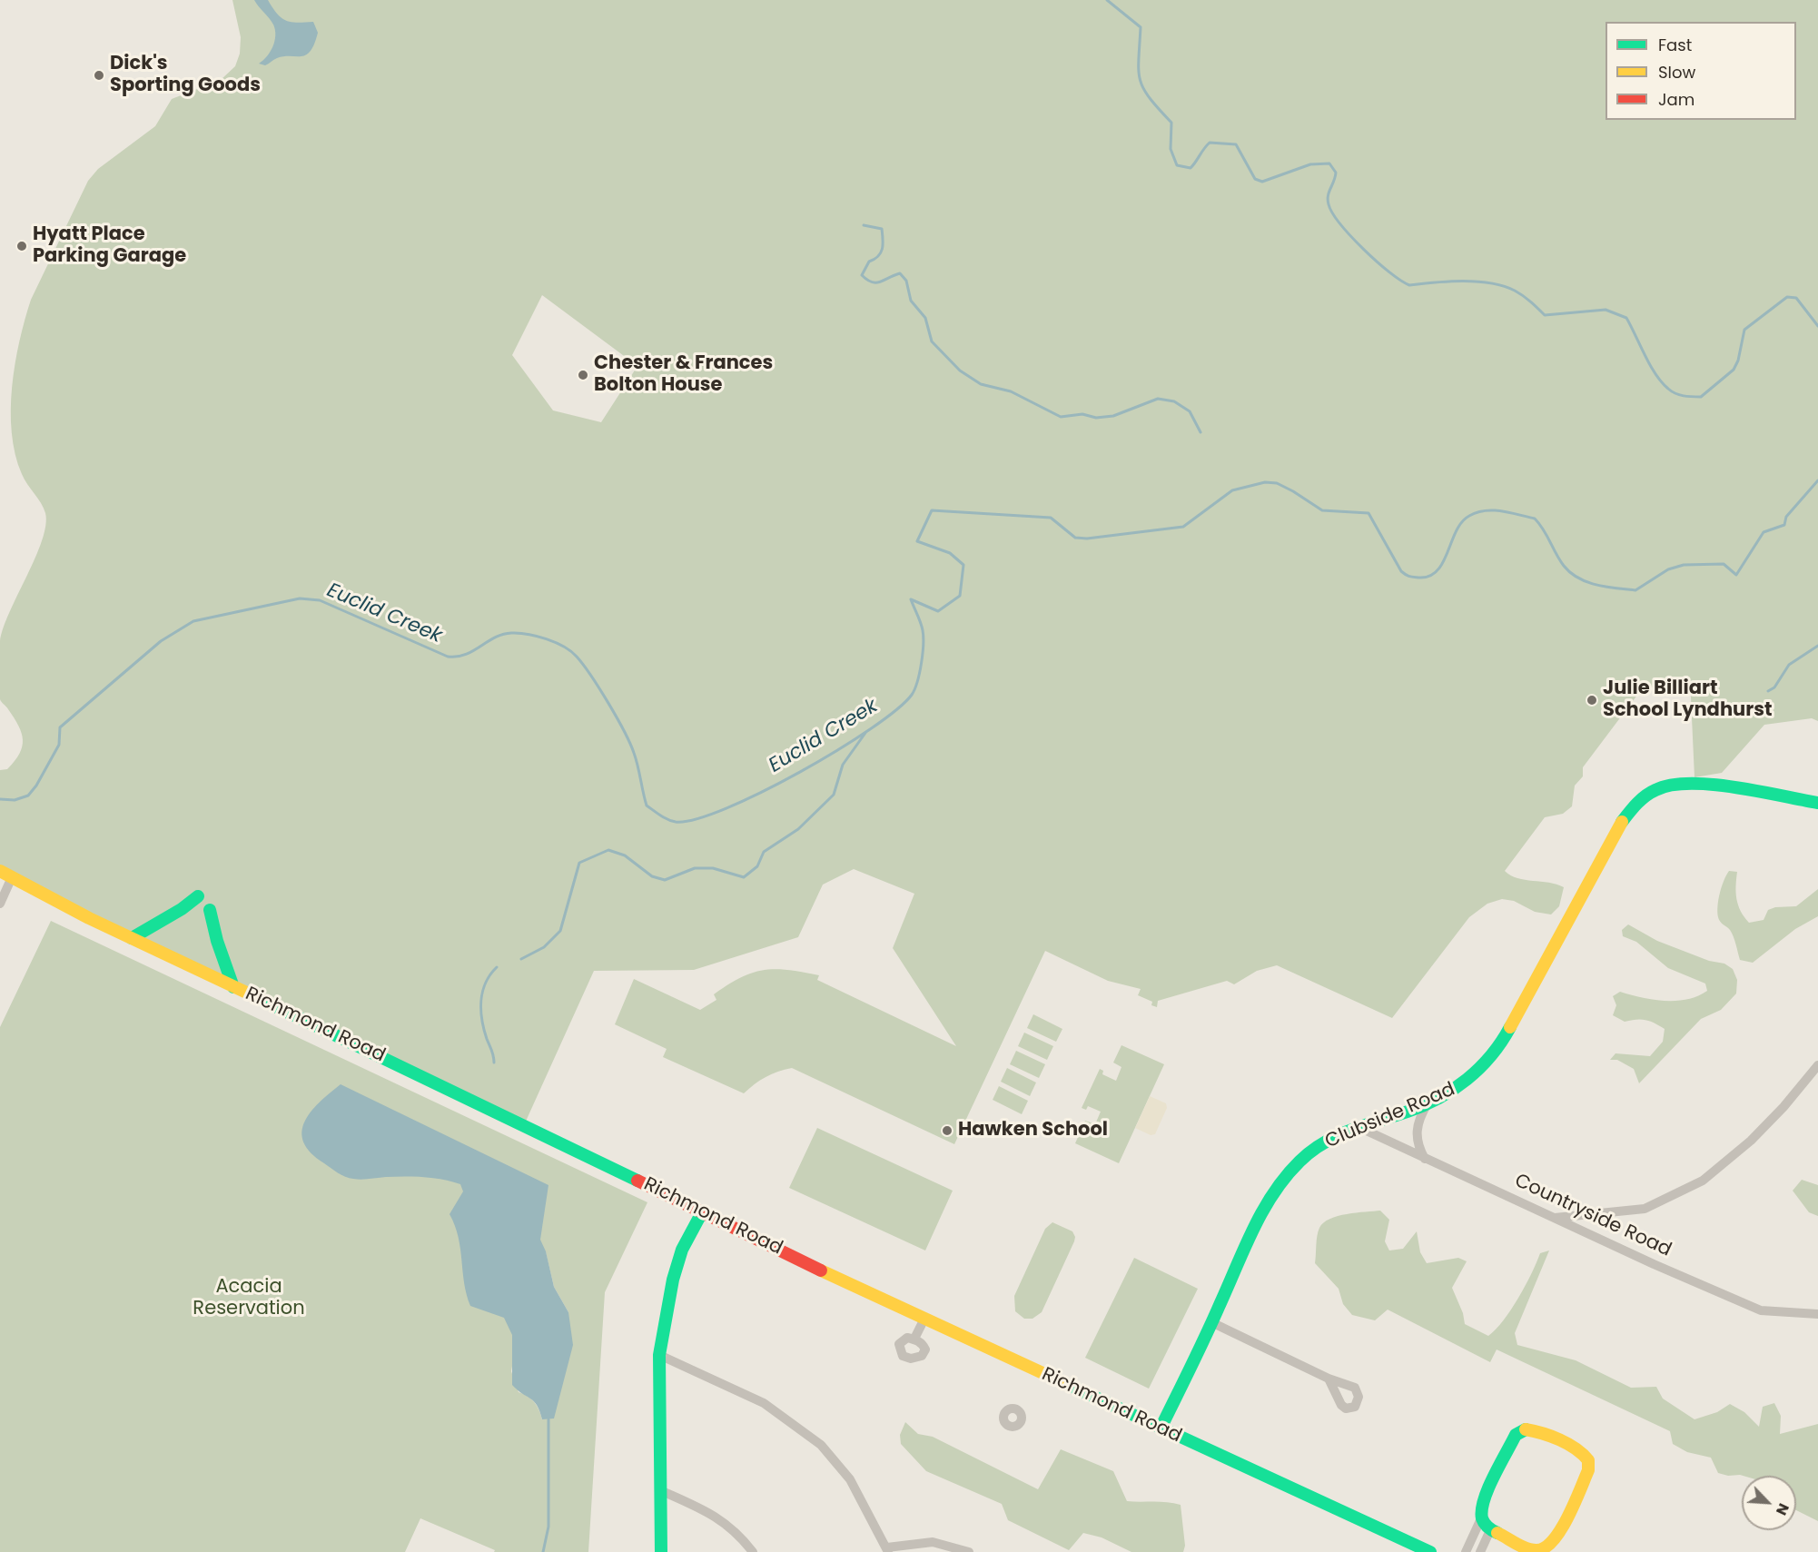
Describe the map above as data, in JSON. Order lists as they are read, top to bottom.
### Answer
{
  "streets": {
    "main road": ["Richmond Road", "Clubside Road"],
    "street": ["Countryside Road"]
  },
  "crossings": [
    ["Richmond Road", "Clubside Road"],
    ["Clubside Road", "Countryside Road"]
  ],
  "water": ["Euclid Creek"],
  "parks": ["Acacia Reservation"],
  "places": [
    "Dick's Sporting Goods",
    "Hyatt Place Parking Garage",
    "Chester & Frances Bolton House",
    "Julie Billiart School Lyndhurst",
    "Hawken School"
  ],
  "legend": ["Fast", "Slow", "Jam"],
  "north": "bottom right"
}
